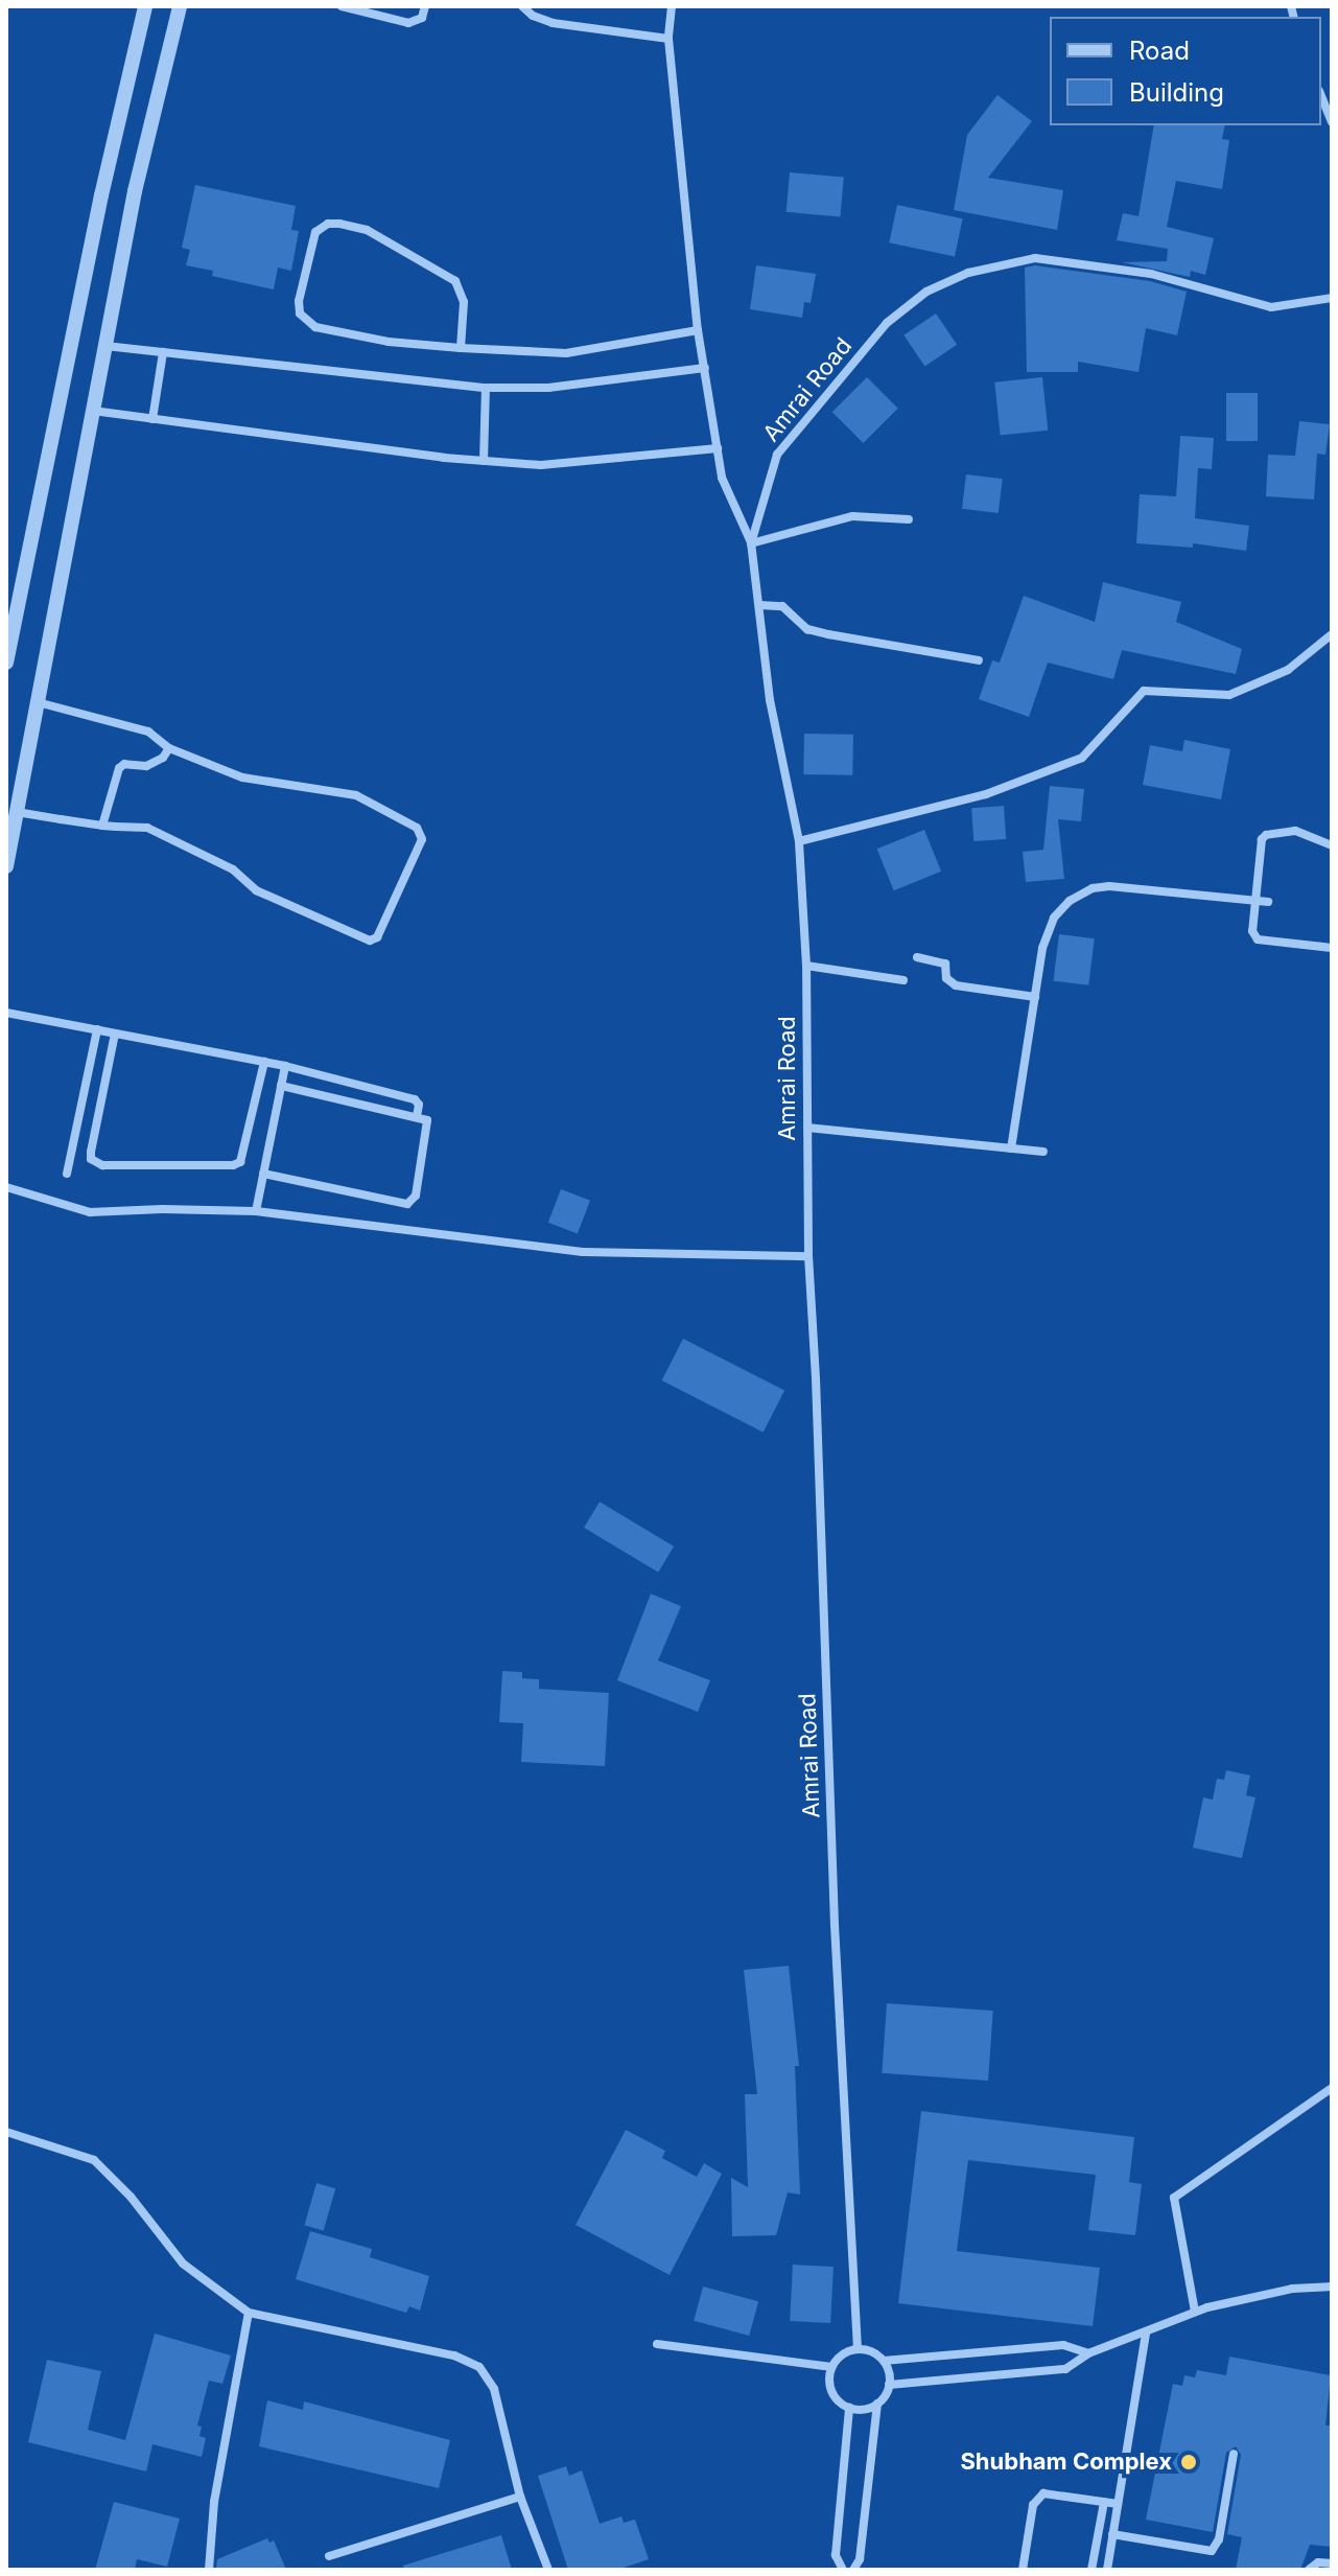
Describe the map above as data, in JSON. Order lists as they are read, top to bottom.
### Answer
{
  "streets": {
    "street": ["Amrai Road"]
  },
  "places": ["Shubham Complex"],
  "legend": ["Road", "Building"]
}
